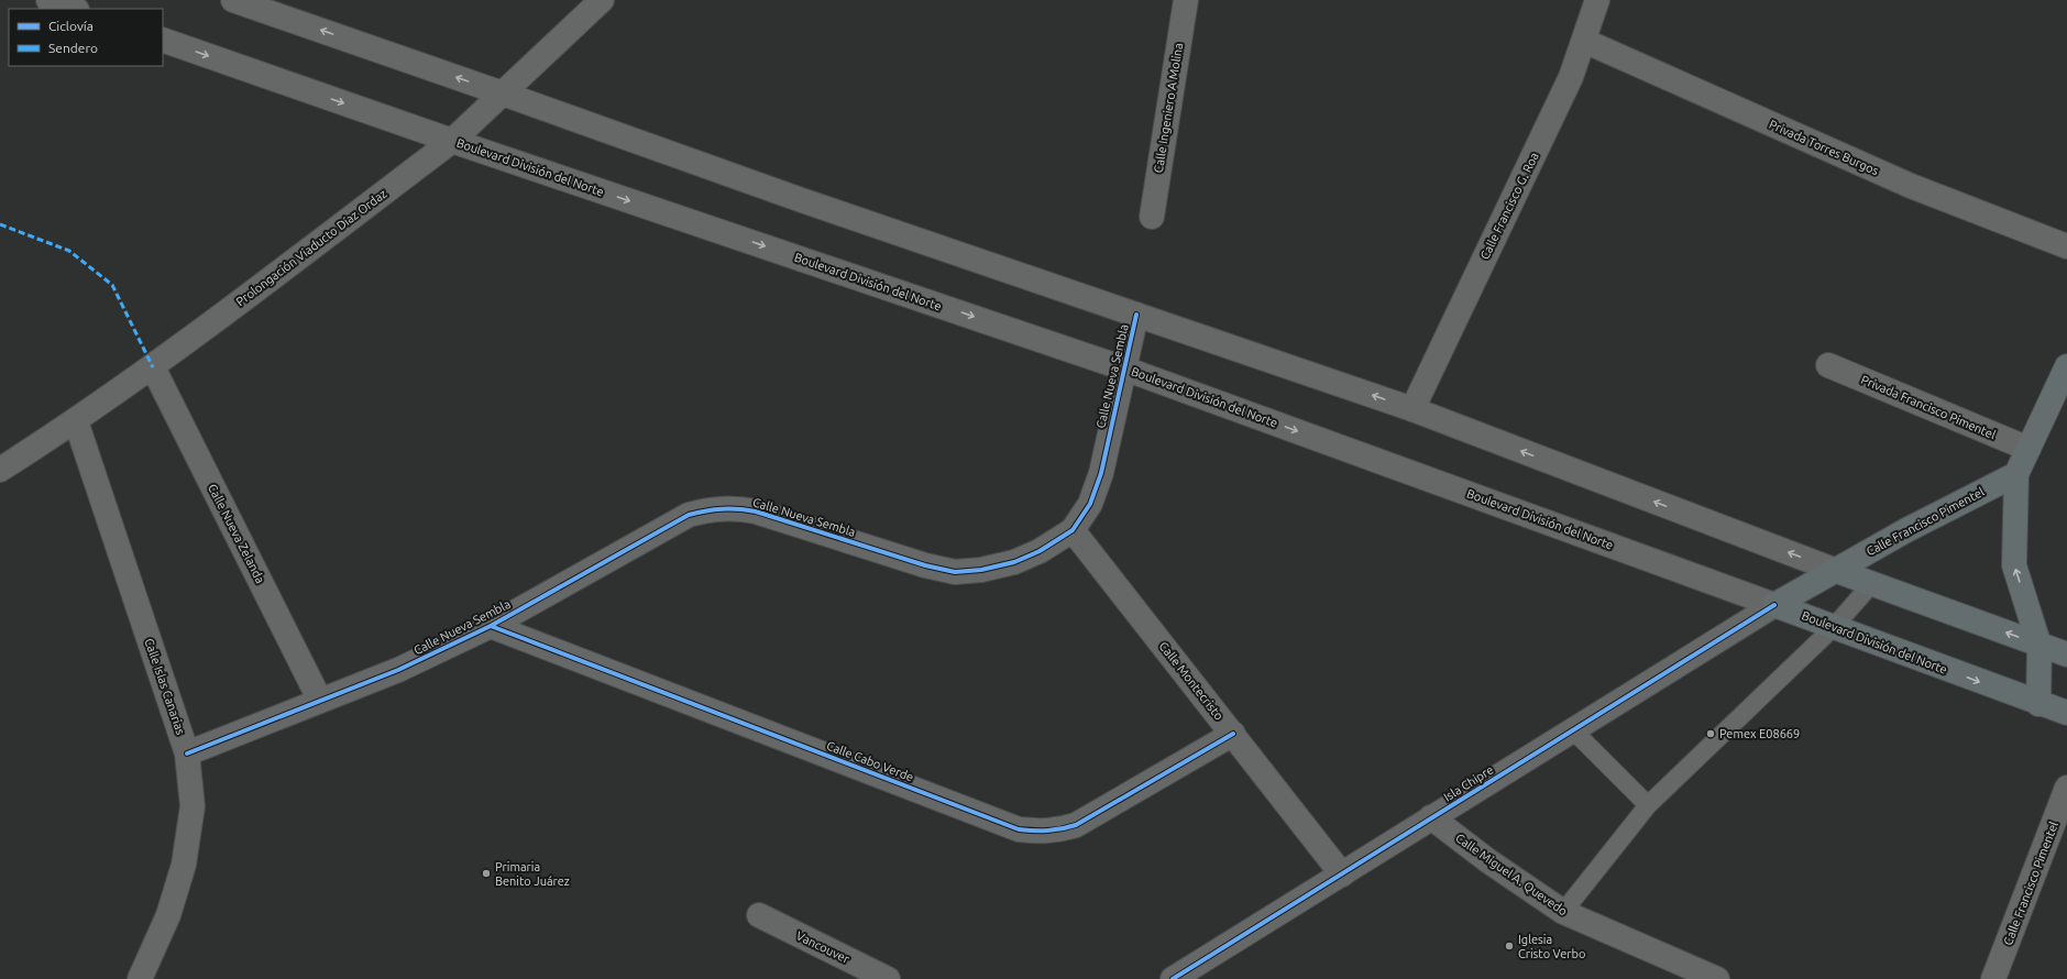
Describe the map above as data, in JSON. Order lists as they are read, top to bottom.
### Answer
{
  "streets": {
    "main road": ["Boulevard División del Norte", "Calle Francisco Pimentel", "Isla Chipre"],
    "street": [
      "Calle Ingeniero A Molina",
      "Privada Torres Burgos",
      "Calle Francisco G. Roa",
      "Prolongación Viaducto Díaz Ordaz",
      "Calle Nueva Sembla",
      "Privada Francisco Pimentel",
      "Calle Nueva Zelanda",
      "Calle Montecristo",
      "Calle Islas Canarias",
      "Calle Cabo Verde",
      "Calle Miguel A. Quevedo",
      "Vancouver"
    ]
  },
  "crossings": [
    ["Privada Torres Burgos", "Calle Francisco G. Roa"],
    ["Boulevard División del Norte", "Prolongación Viaducto Díaz Ordaz"],
    ["Boulevard División del Norte", "Calle Nueva Sembla"],
    ["Boulevard División del Norte", "Isla Chipre"],
    ["Prolongación Viaducto Díaz Ordaz", "Calle Nueva Zelanda"],
    ["Prolongación Viaducto Díaz Ordaz", "Calle Islas Canarias"],
    ["Calle Nueva Sembla", "Calle Nueva Zelanda"],
    ["Calle Nueva Sembla", "Calle Montecristo"],
    ["Calle Nueva Sembla", "Calle Islas Canarias"],
    ["Calle Nueva Sembla", "Calle Cabo Verde"],
    ["Calle Francisco Pimentel", "Isla Chipre"],
    ["Calle Montecristo", "Calle Cabo Verde"],
    ["Calle Montecristo", "Isla Chipre"],
    ["Isla Chipre", "Calle Miguel A. Quevedo"]
  ],
  "places": ["Pemex E08669", "Primaria Benito Juárez", "Iglesia Cristo Verbo"],
  "legend": ["Ciclovía", "Sendero"]
}
